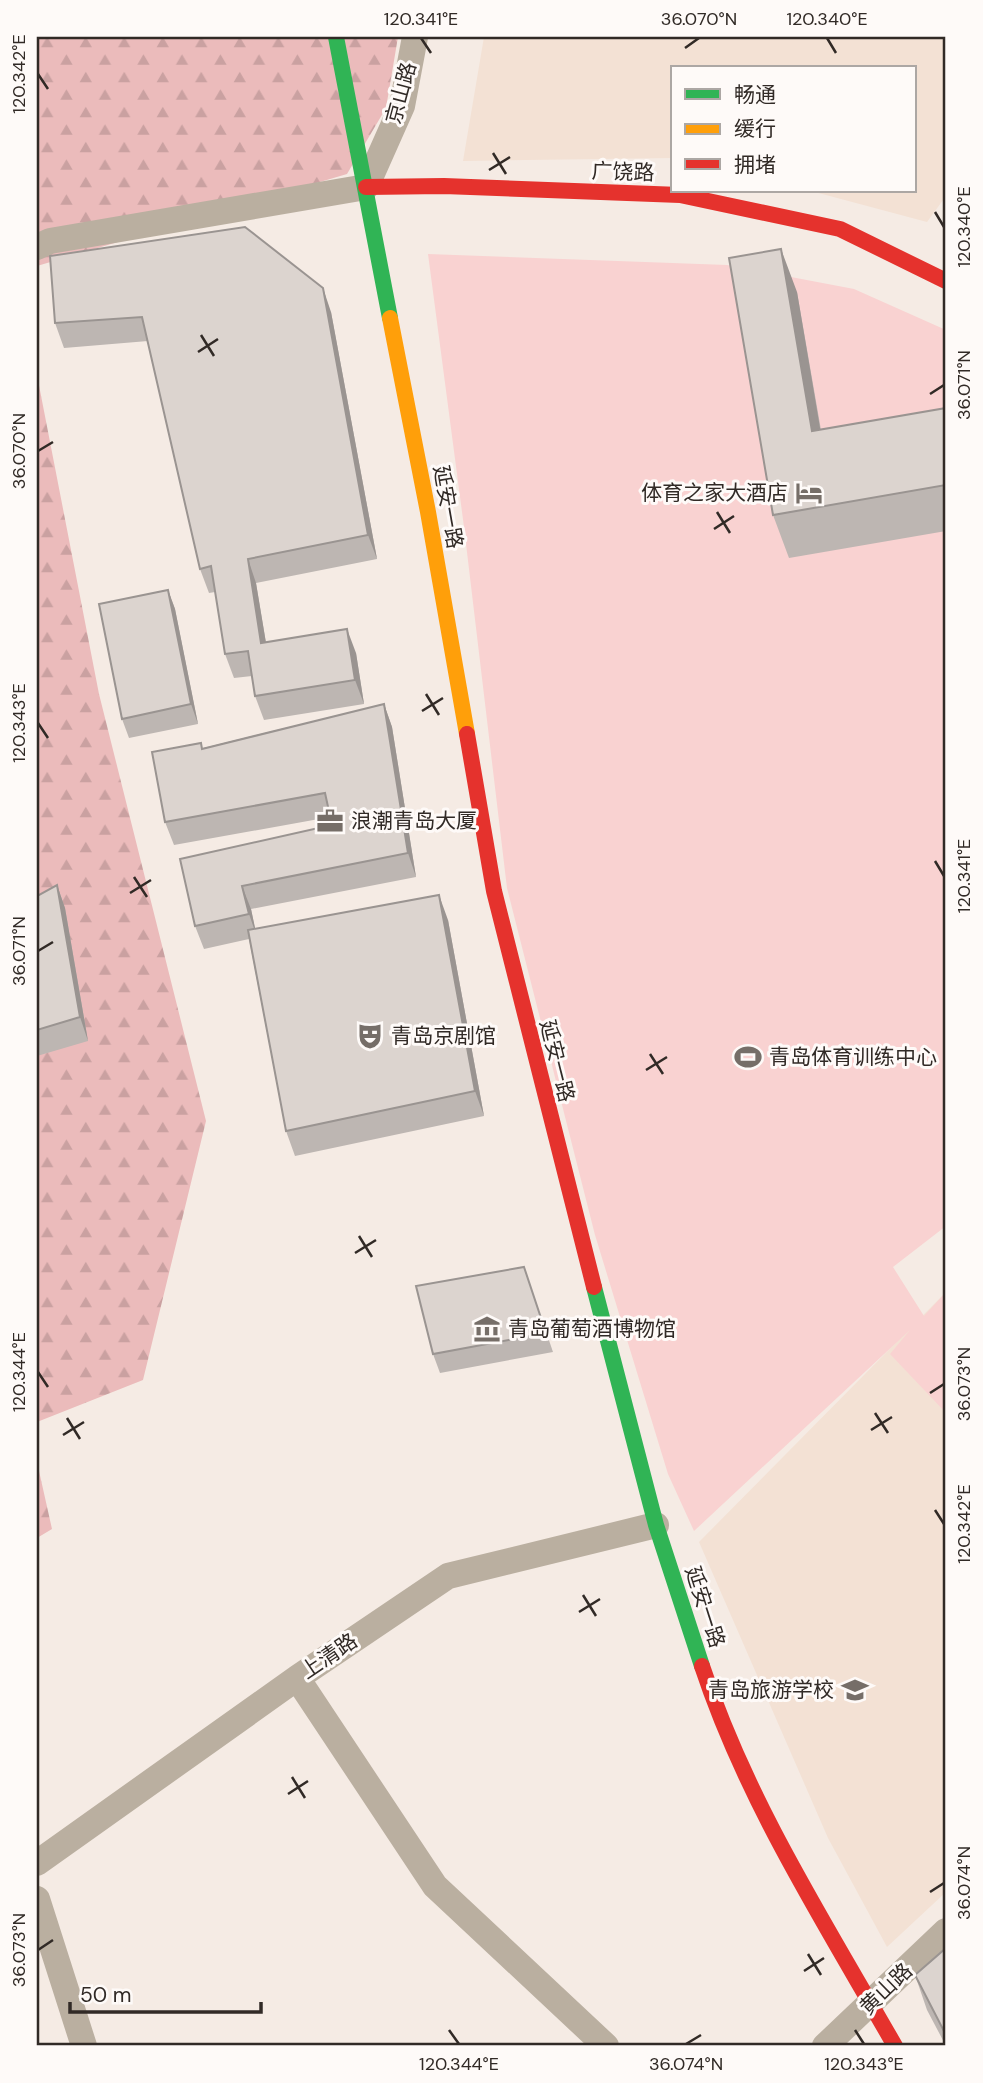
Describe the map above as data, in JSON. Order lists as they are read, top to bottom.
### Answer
{
  "streets": {
    "main road": ["广饶路", "延安一路"],
    "street": ["京山路", "上清路", "黄山路"]
  },
  "crossings": [
    ["京山路", "广饶路"],
    ["京山路", "延安一路"],
    ["广饶路", "延安一路"],
    ["延安一路", "上清路"],
    ["延安一路", "黄山路"]
  ],
  "places": {
    "hotel": ["体育之家大酒店"],
    "office": ["浪潮青岛大厦"],
    "theatre": ["青岛京剧馆"],
    "sports": ["青岛体育训练中心"],
    "museum": ["青岛葡萄酒博物馆"],
    "school or university": ["青岛旅游学校"]
  },
  "legend": ["畅通", "缓行", "拥堵"],
  "scale_bar": "50 m",
  "coordinates": [
    "120.341°E",
    "36.070°N",
    "120.340°E",
    "120.342°E",
    "36.071°N",
    "120.343°E",
    "120.344°E",
    "36.073°N",
    "36.074°N"
  ]
}
